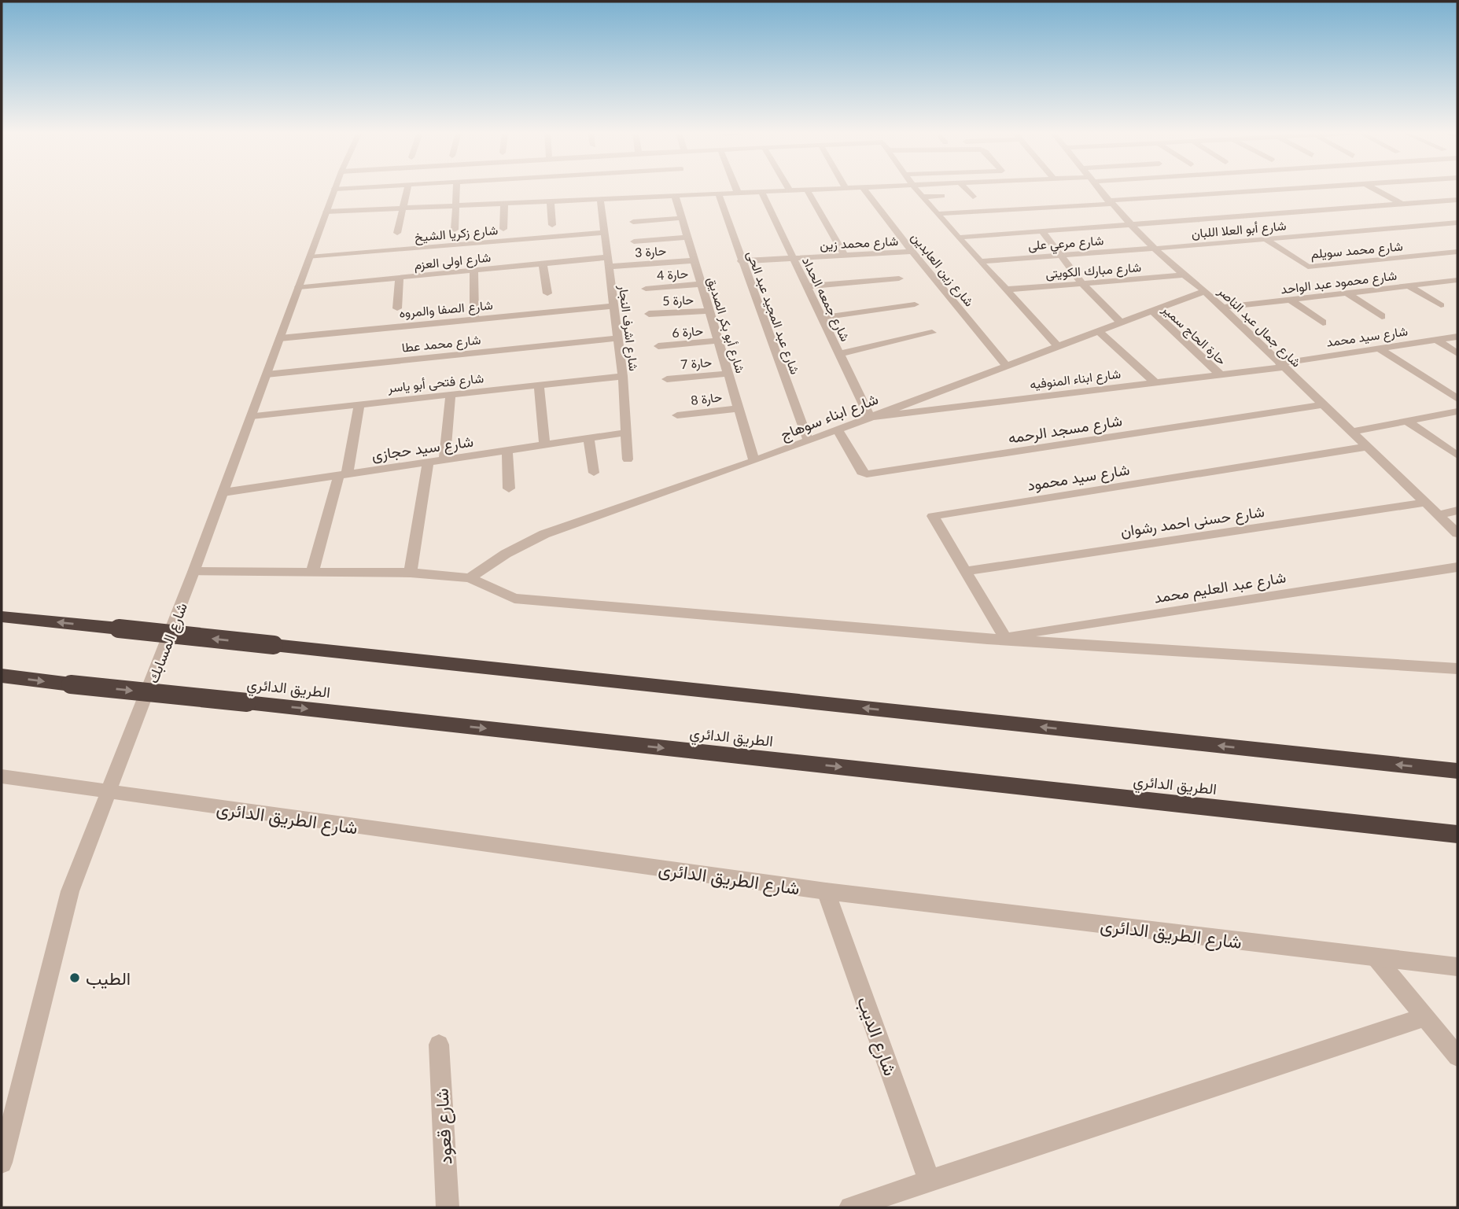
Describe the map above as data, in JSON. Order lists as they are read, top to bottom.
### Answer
{
  "streets": {
    "highway": ["الطريق الدائري"],
    "street": [
      "شارع أبو العلا اللبان",
      "شارع زكريا الشيخ",
      "شارع محمد زين",
      "شارع مرعي على",
      "شارع محمد سويلم",
      "حارة 3",
      "شارع اولى العزم",
      "شارع زين العابدين",
      "شارع مبارك الكويتى",
      "حارة 4",
      "شارع محمود عبد الواحد",
      "شارع جمعه الحداد",
      "حارة 5",
      "شارع الصفا والمروه",
      "شارع عبد المجيد عبد الحى",
      "شارع أبو بكر الصديق",
      "شارع جمال عبد الناصر",
      "شارع اشرف النجار",
      "حارة 6",
      "حارة الحاج سمير",
      "شارع سيد محمد",
      "شارع محمد عطا",
      "حارة 7",
      "شارع ابناء المنوفيه",
      "شارع فتحى أبو ياسر",
      "حارة 8",
      "شارع ابناء سوهاج",
      "شارع مسجد الرحمه",
      "شارع سيد حجازى",
      "شارع سيد محمود",
      "شارع حسنى احمد رشوان",
      "شارع عبد العليم محمد",
      "شارع المسابك",
      "شارع الطريق الدائرى",
      "شارع الديب",
      "شارع قعود"
    ]
  },
  "crossings": [
    ["شارع أبو العلا اللبان", "شارع مرعي على"],
    ["شارع أبو العلا اللبان", "شارع محمد سويلم"],
    ["شارع أبو العلا اللبان", "شارع جمال عبد الناصر"],
    ["شارع زكريا الشيخ", "شارع اشرف النجار"],
    ["شارع زكريا الشيخ", "شارع المسابك"],
    ["شارع محمد زين", "شارع زين العابدين"],
    ["شارع محمد زين", "شارع جمعه الحداد"],
    ["شارع محمد زين", "شارع عبد المجيد عبد الحى"],
    ["شارع مرعي على", "شارع جمال عبد الناصر"],
    ["حارة 3", "شارع اولى العزم"],
    ["حارة 3", "شارع أبو بكر الصديق"],
    ["حارة 3", "شارع اشرف النجار"],
    ["شارع اولى العزم", "شارع اشرف النجار"],
    ["شارع اولى العزم", "شارع المسابك"],
    ["شارع زين العابدين", "شارع ابناء سوهاج"],
    ["شارع مبارك الكويتى", "شارع جمال عبد الناصر"],
    ["حارة 4", "شارع أبو بكر الصديق"],
    ["شارع محمود عبد الواحد", "شارع جمال عبد الناصر"],
    ["شارع جمعه الحداد", "شارع ابناء المنوفيه"],
    ["شارع جمعه الحداد", "شارع ابناء سوهاج"],
    ["حارة 5", "شارع أبو بكر الصديق"],
    ["شارع الصفا والمروه", "شارع اشرف النجار"],
    ["شارع الصفا والمروه", "شارع المسابك"],
    ["شارع عبد المجيد عبد الحى", "شارع ابناء سوهاج"],
    ["شارع أبو بكر الصديق", "حارة 6"],
    ["شارع أبو بكر الصديق", "حارة 7"],
    ["شارع أبو بكر الصديق", "حارة 8"],
    ["شارع أبو بكر الصديق", "شارع ابناء سوهاج"],
    ["شارع جمال عبد الناصر", "شارع سيد محمد"],
    ["شارع جمال عبد الناصر", "شارع ابناء المنوفيه"],
    ["شارع جمال عبد الناصر", "شارع ابناء سوهاج"],
    ["شارع جمال عبد الناصر", "شارع مسجد الرحمه"],
    ["شارع جمال عبد الناصر", "شارع سيد محمود"],
    ["شارع جمال عبد الناصر", "شارع حسنى احمد رشوان"],
    ["شارع اشرف النجار", "شارع محمد عطا"],
    ["شارع اشرف النجار", "شارع فتحى أبو ياسر"],
    ["شارع اشرف النجار", "شارع سيد حجازى"],
    ["حارة الحاج سمير", "شارع ابناء المنوفيه"],
    ["حارة الحاج سمير", "شارع ابناء سوهاج"],
    ["شارع سيد محمد", "شارع ابناء المنوفيه"],
    ["شارع محمد عطا", "شارع المسابك"],
    ["شارع ابناء المنوفيه", "شارع ابناء سوهاج"],
    ["شارع فتحى أبو ياسر", "شارع المسابك"],
    ["شارع ابناء سوهاج", "شارع مسجد الرحمه"],
    ["شارع سيد حجازى", "شارع المسابك"],
    ["شارع سيد محمود", "شارع حسنى احمد رشوان"],
    ["شارع سيد محمود", "شارع عبد العليم محمد"],
    ["شارع المسابك", "شارع الطريق الدائرى"],
    ["شارع الطريق الدائرى", "شارع الديب"]
  ],
  "places": ["الطيب"]
}
